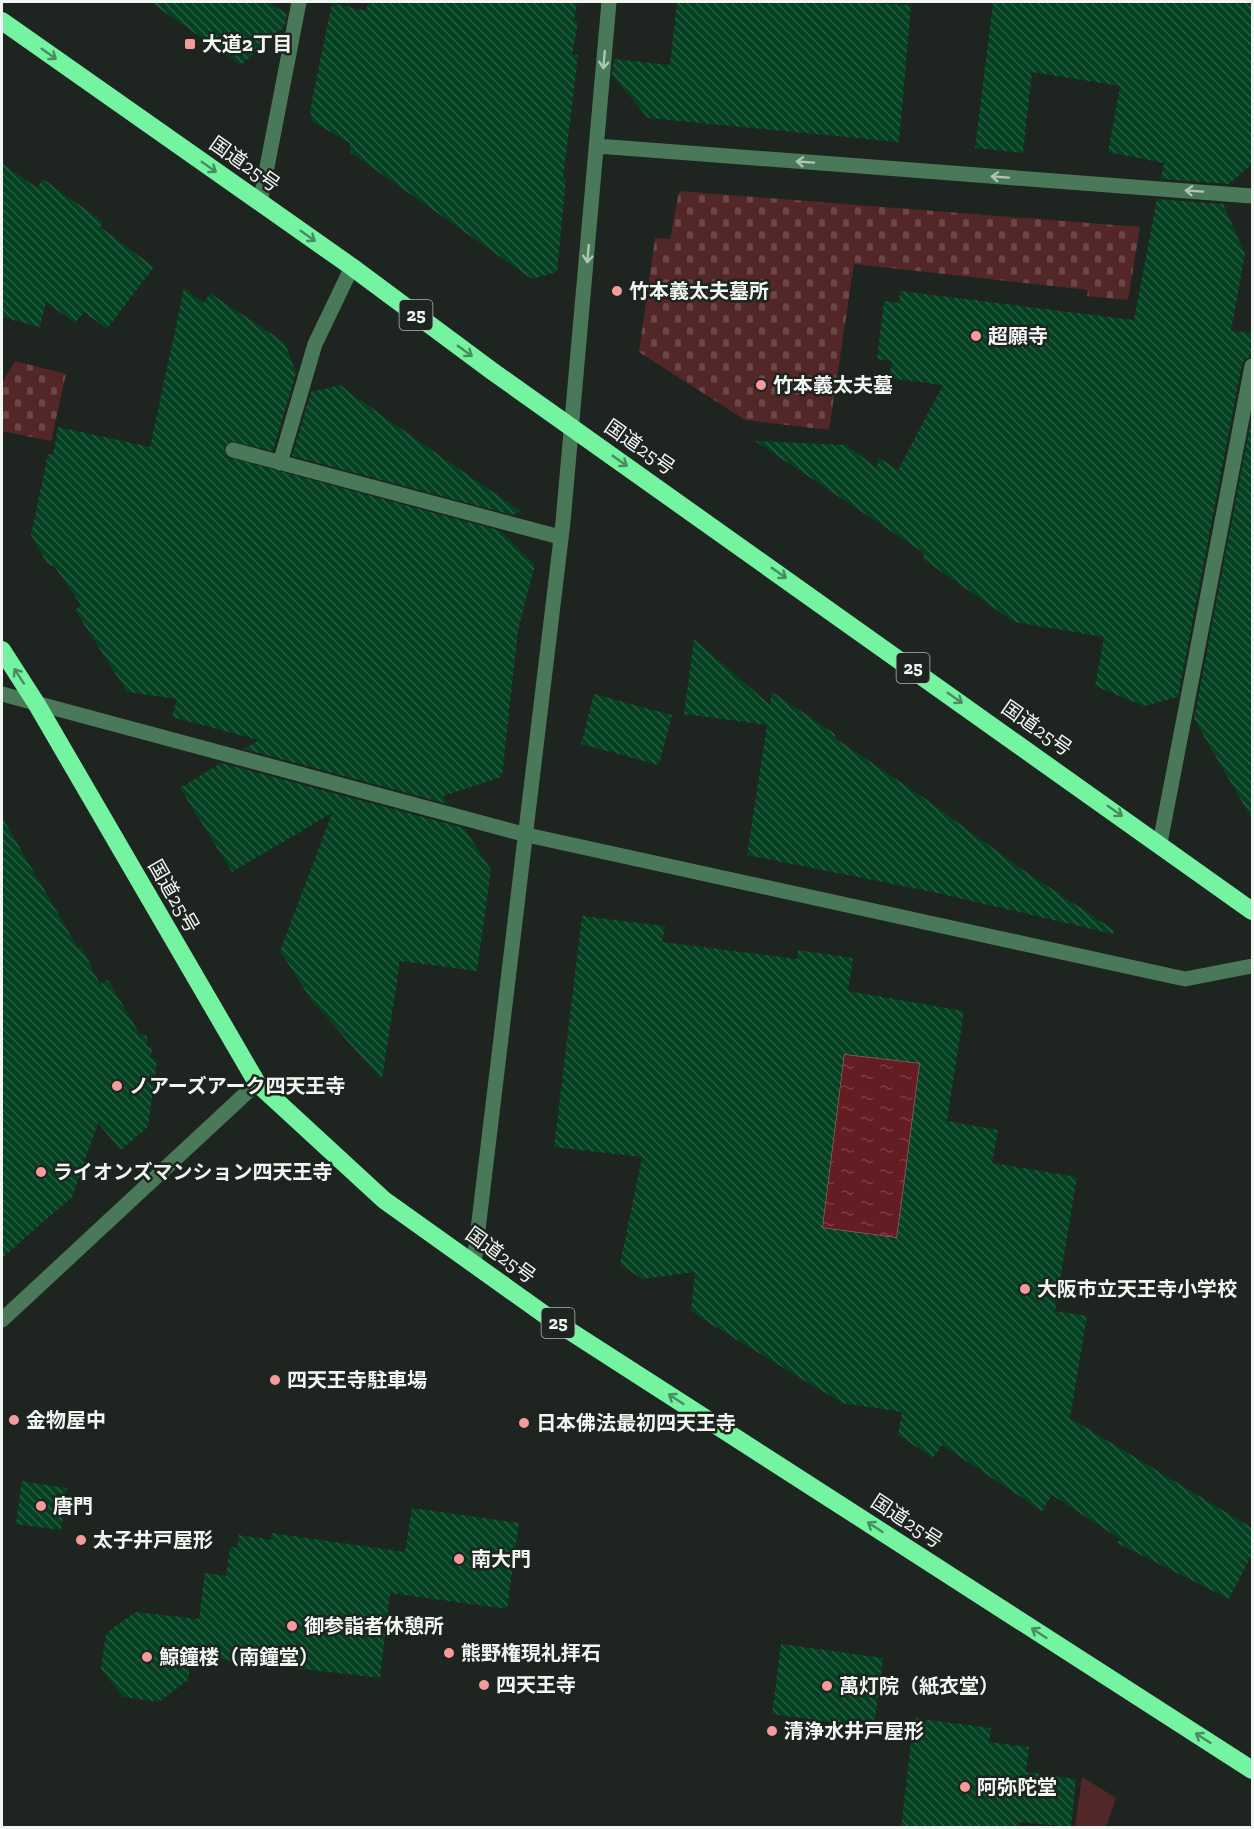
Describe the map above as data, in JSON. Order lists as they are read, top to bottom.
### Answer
{
  "streets": {
    "highway": ["国道25号", "25"]
  },
  "places": {
    "transit": ["大道2丁目"],
    "other": [
      "竹本義太夫墓所",
      "超願寺",
      "竹本義太夫墓",
      "ノアーズアーク四天王寺",
      "ライオンズマンション四天王寺",
      "大阪市立天王寺小学校",
      "四天王寺駐車場",
      "金物屋中",
      "日本佛法最初四天王寺",
      "唐門",
      "太子井戸屋形",
      "南大門",
      "御参詣者休憩所",
      "熊野権現礼拝石",
      "鯨鐘楼（南鐘堂）",
      "四天王寺",
      "萬灯院（紙衣堂）",
      "清浄水井戸屋形",
      "阿弥陀堂"
    ]
  }
}
